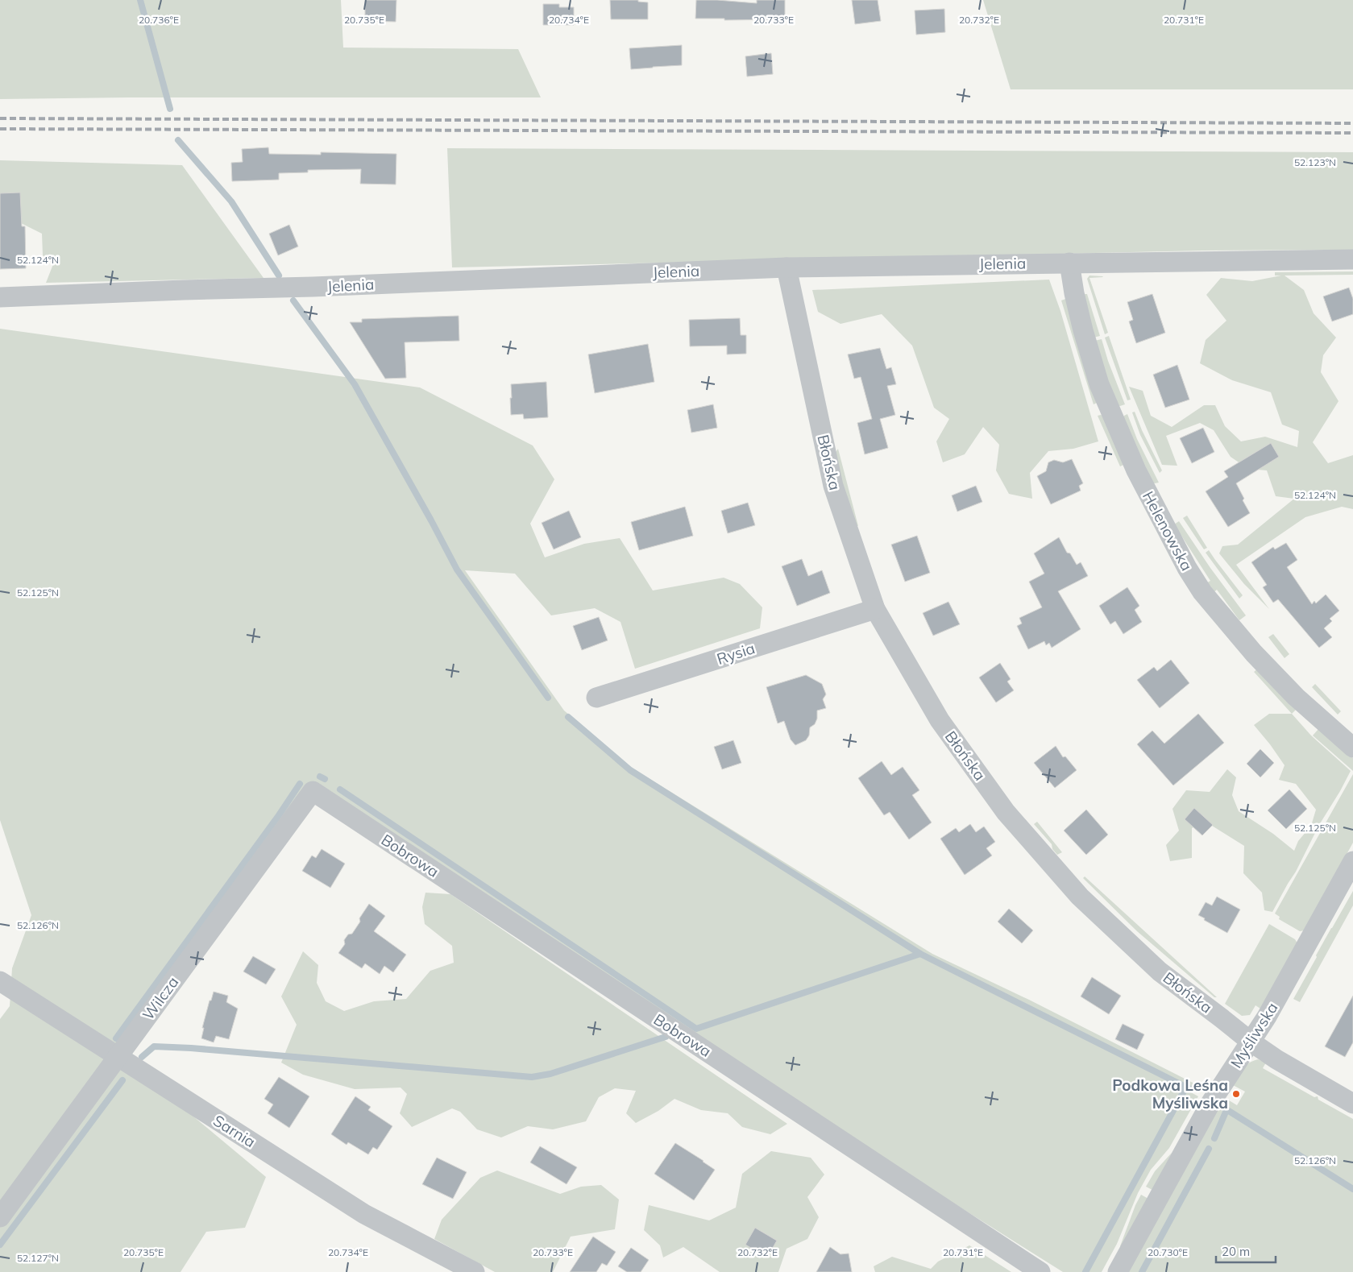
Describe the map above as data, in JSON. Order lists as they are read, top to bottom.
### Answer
{
  "streets": {
    "street": [
      "Jelenia",
      "Błońska",
      "Helenowska",
      "Rysia",
      "Bobrowa",
      "Wilcza",
      "Myśliwska",
      "Sarnia"
    ]
  },
  "crossings": [
    ["Jelenia", "Błońska"],
    ["Jelenia", "Helenowska"],
    ["Błońska", "Rysia"],
    ["Błońska", "Myśliwska"],
    ["Bobrowa", "Wilcza"],
    ["Wilcza", "Sarnia"]
  ],
  "places": ["Podkowa Leśna Myśliwska"],
  "scale_bar": "20 m",
  "coordinates": [
    "20.735°E",
    "20.734°E",
    "20.733°E",
    "20.732°E",
    "20.731°E",
    "20.736°E",
    "52.123°N",
    "52.124°N",
    "52.125°N",
    "52.126°N",
    "20.730°E",
    "52.127°N"
  ]
}
